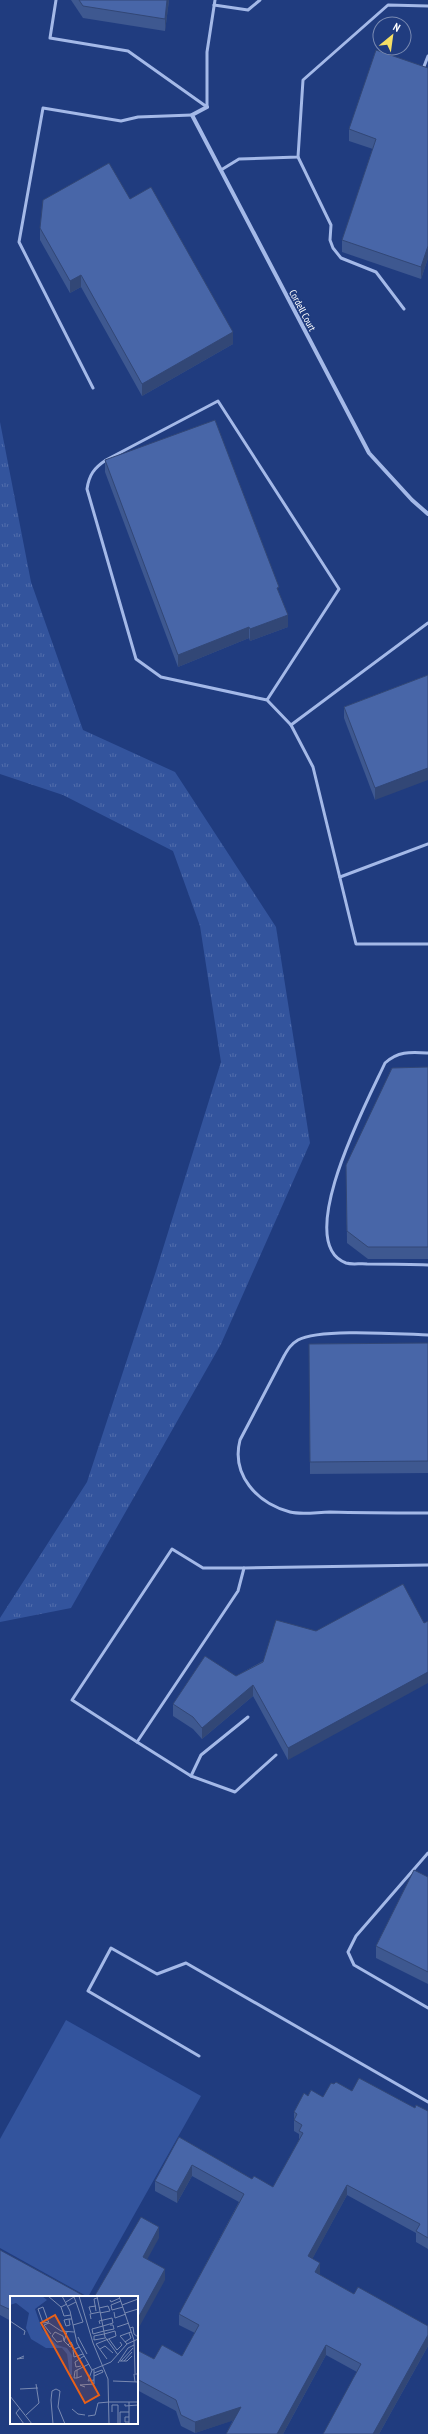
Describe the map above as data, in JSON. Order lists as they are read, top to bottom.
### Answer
{
  "streets": {
    "street": ["Cordell Court"]
  },
  "north": "top right"
}
